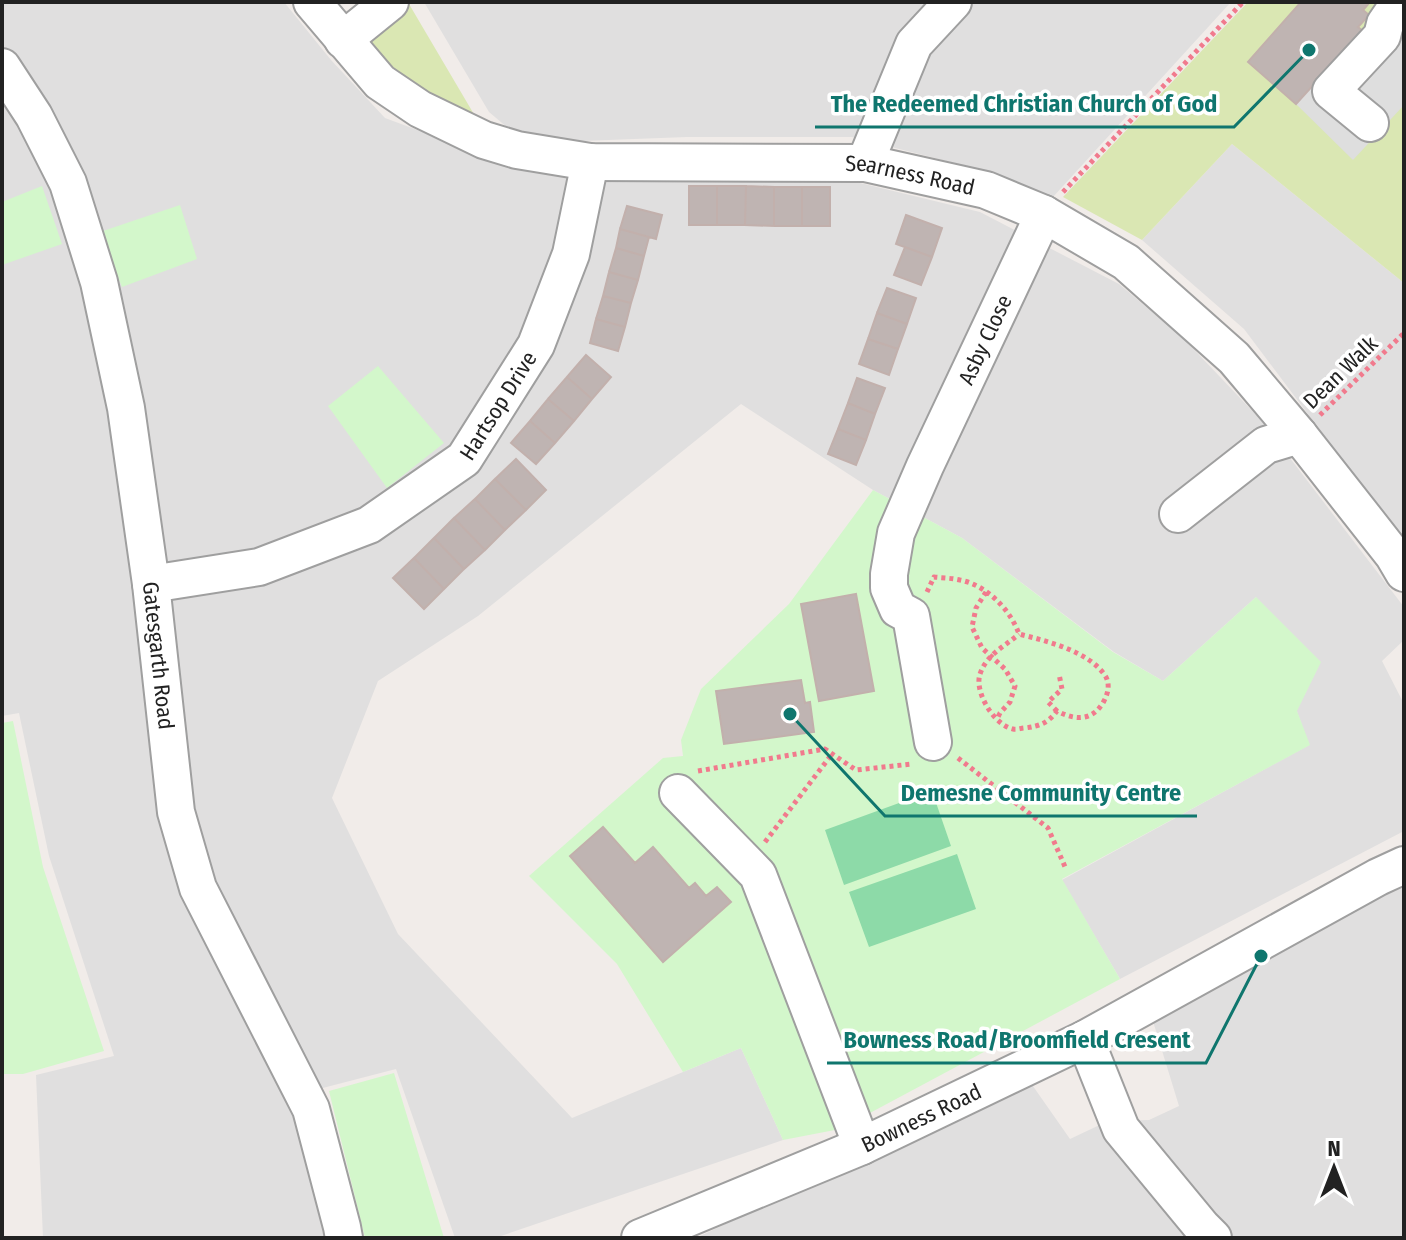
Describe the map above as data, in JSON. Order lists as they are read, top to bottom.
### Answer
{
  "streets": {
    "street": [
      "Searness Road",
      "Asby Close",
      "Hartsop Drive",
      "Gatesgarth Road",
      "Bowness Road"
    ],
    "path": ["Dean Walk"]
  },
  "crossings": [
    ["Searness Road", "Asby Close"],
    ["Searness Road", "Dean Walk"],
    ["Searness Road", "Hartsop Drive"],
    ["Hartsop Drive", "Gatesgarth Road"]
  ],
  "places": ["The Redeemed Christian Church of God", "Demesne Community Centre", "Bowness Road/Broomfield Cresent"],
  "north": "top"
}
